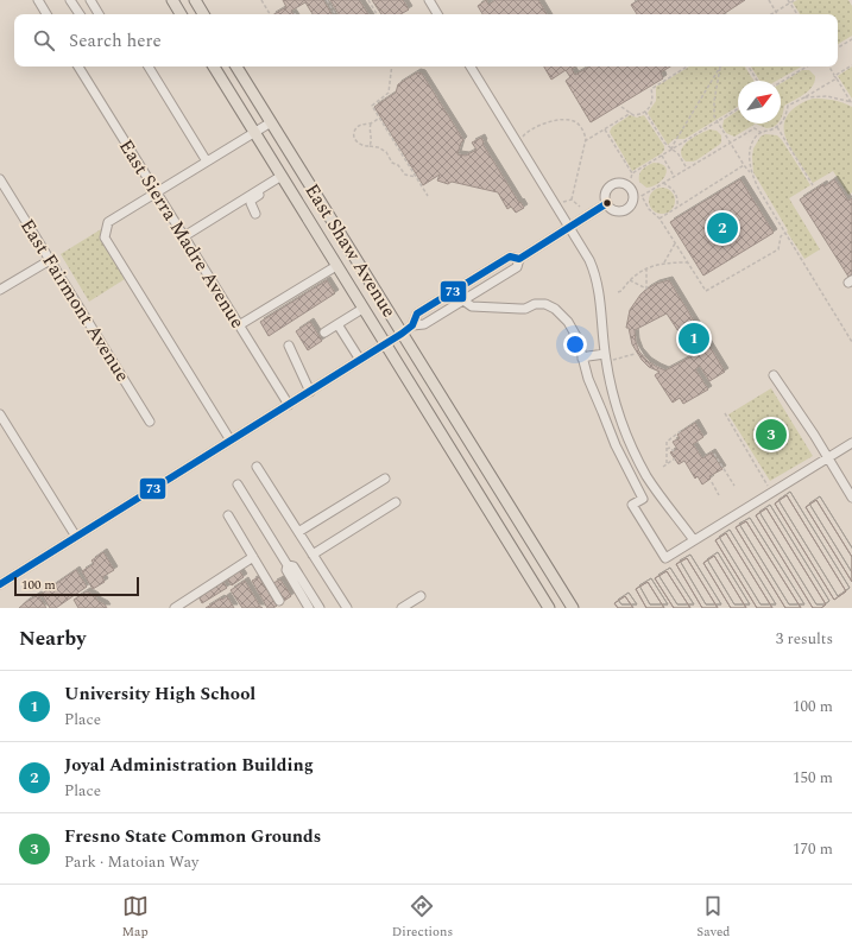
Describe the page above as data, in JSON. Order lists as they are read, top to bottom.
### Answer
{
  "streets": {
    "main road": ["East Shaw Avenue"],
    "street": ["East Sierra Madre Avenue", "East Fairmont Avenue"]
  },
  "lines": ["transit line 73"],
  "scale_bar": "100 m",
  "north": "top right",
  "page": {
    "search": "Search here",
    "pins": ["2", "1", "3"],
    "scale": "100 m",
    "heading": ["Nearby", "3 results"],
    "list": [
      {
        "mark": "1",
        "name": "University High School",
        "note": "Place",
        "value": "100 m"
      },
      {
        "mark": "2",
        "name": "Joyal Administration Building",
        "note": "Place",
        "value": "150 m"
      },
      {
        "mark": "3",
        "name": "Fresno State Common Grounds",
        "note": "Park · Matoian Way",
        "value": "170 m"
      }
    ],
    "nav": ["Map", "Directions", "Saved"]
  }
}
